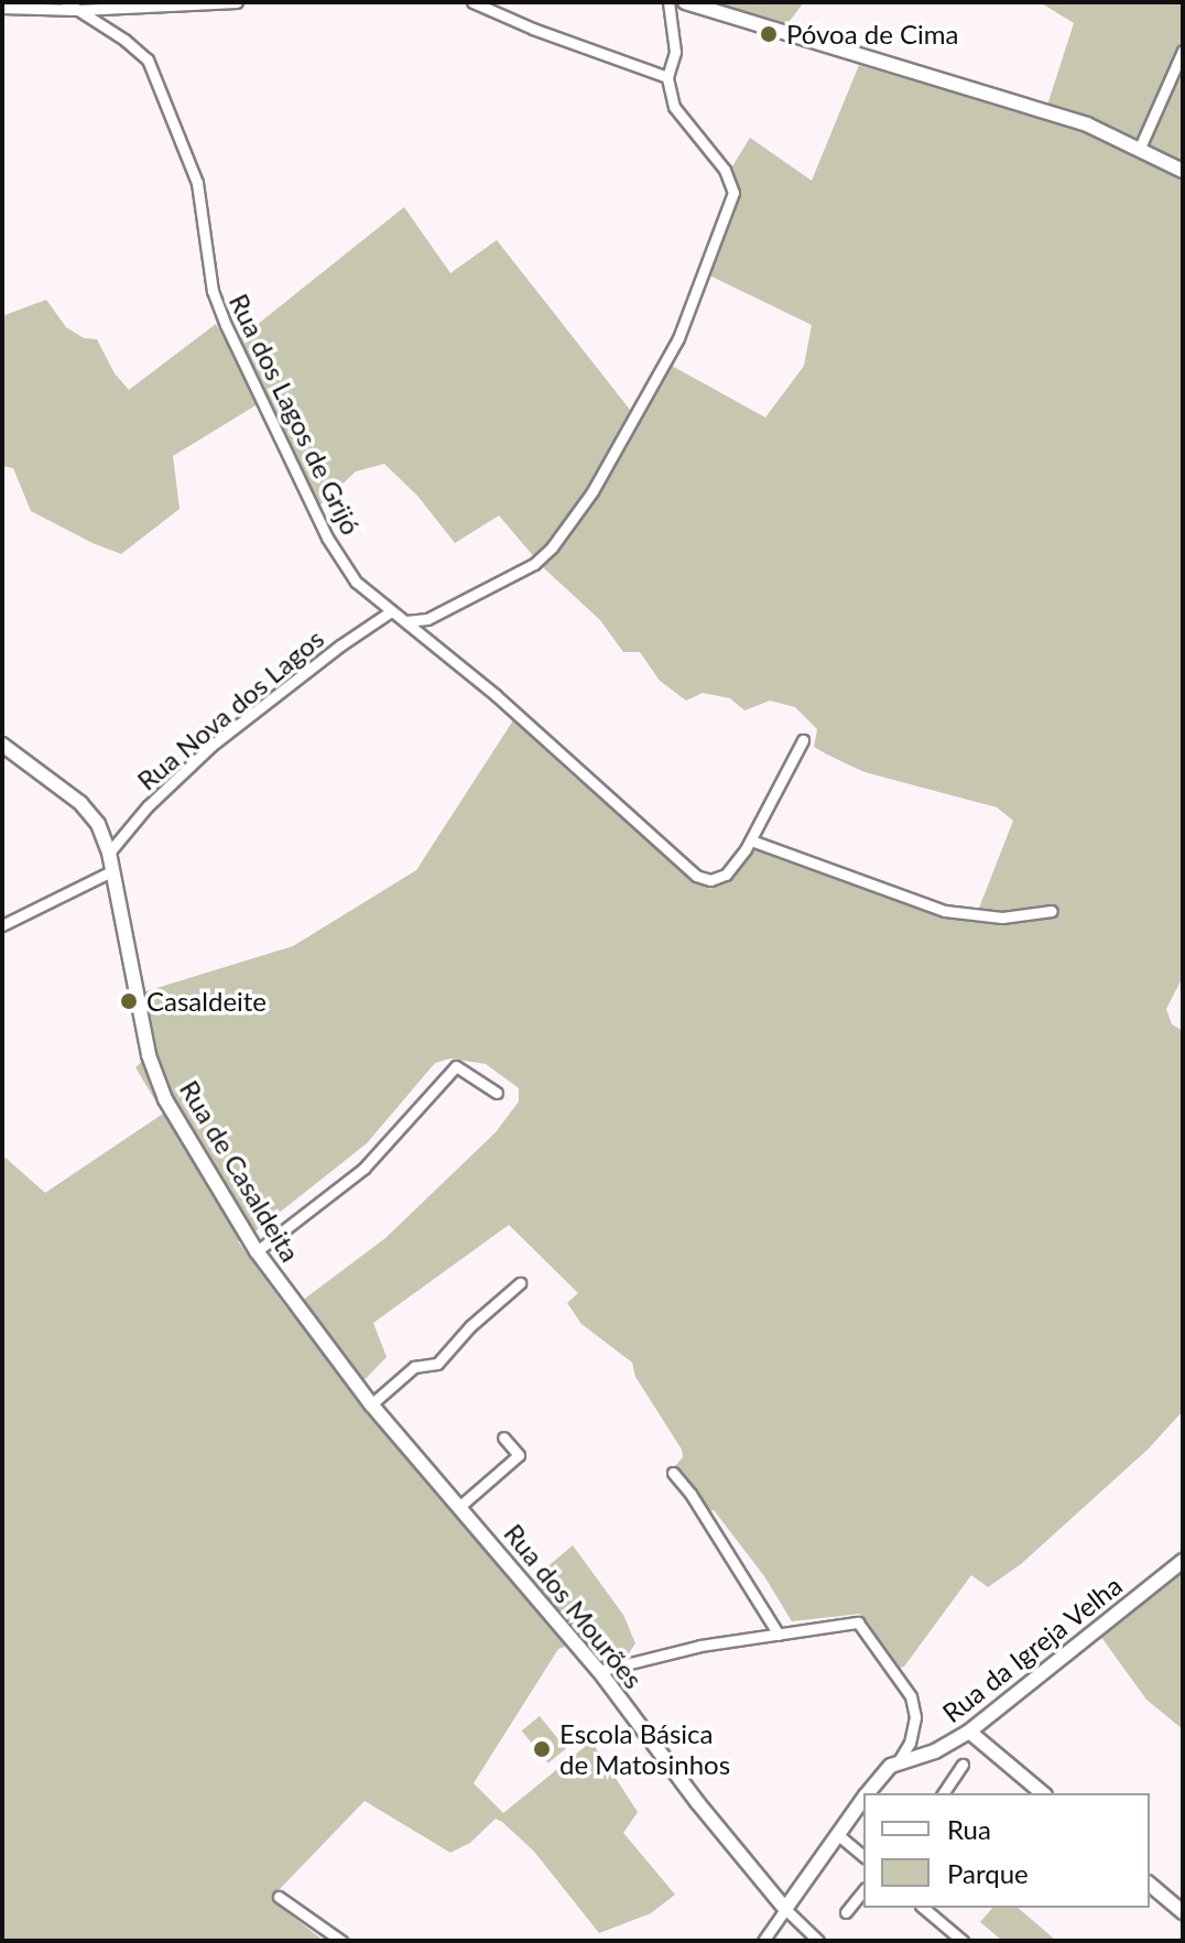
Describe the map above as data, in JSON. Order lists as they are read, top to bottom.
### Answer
{
  "streets": {
    "street": [
      "Rua dos Lagos de Grijó",
      "Rua Nova dos Lagos",
      "Rua de Casaldeita",
      "Rua dos Mourões",
      "Rua da Igreja Velha"
    ]
  },
  "crossings": [
    ["Rua dos Lagos de Grijó", "Rua Nova dos Lagos"],
    ["Rua Nova dos Lagos", "Rua de Casaldeita"],
    ["Rua de Casaldeita", "Rua dos Mourões"],
    ["Rua dos Mourões", "Rua da Igreja Velha"]
  ],
  "places": ["Póvoa de Cima", "Casaldeite", "Escola Básica de Matosinhos"],
  "legend": ["Rua", "Parque"]
}
